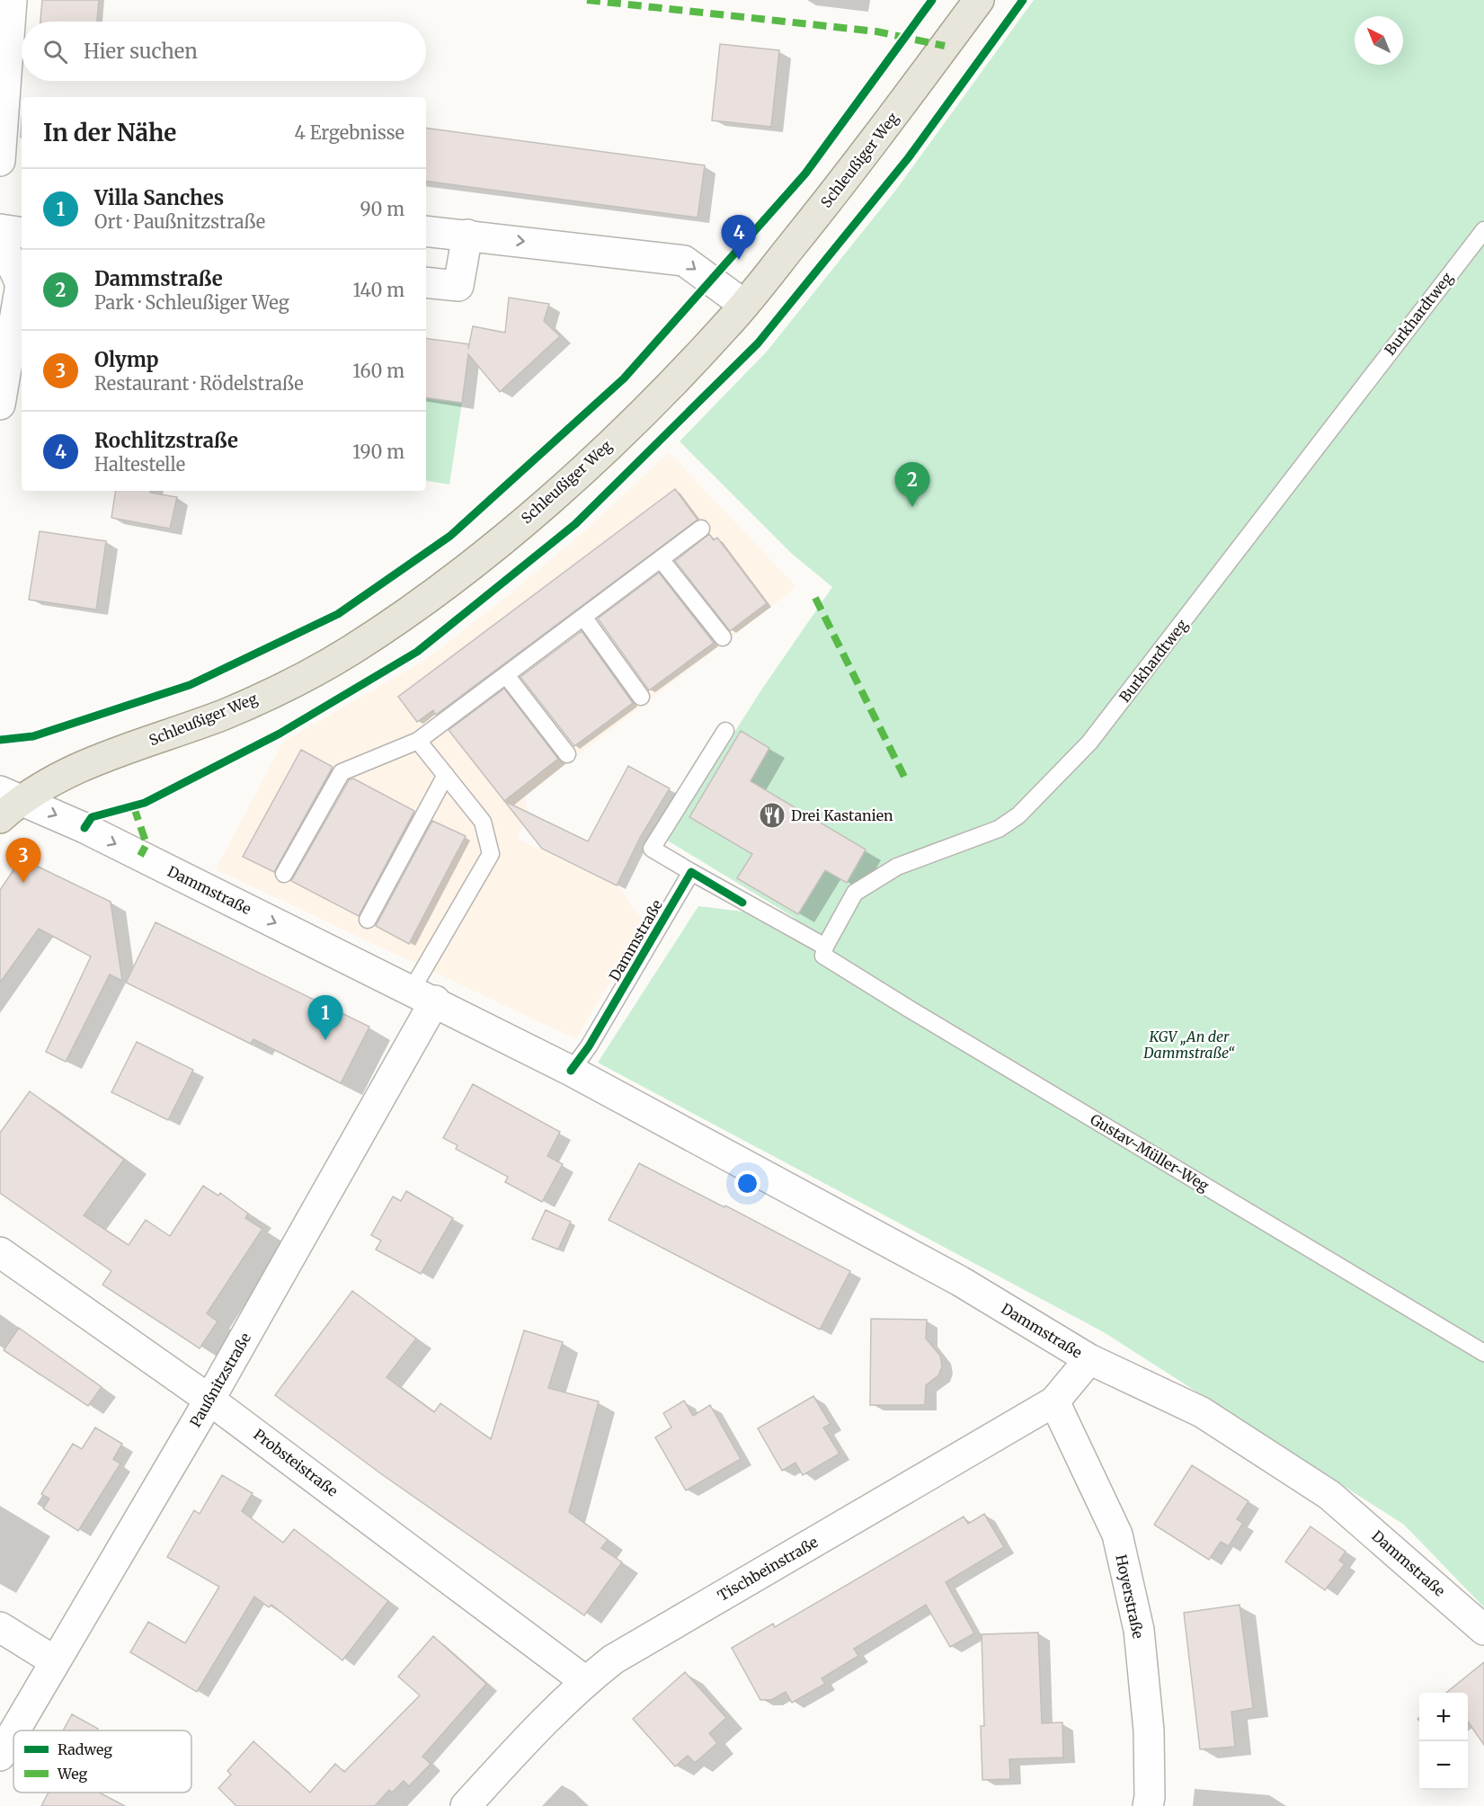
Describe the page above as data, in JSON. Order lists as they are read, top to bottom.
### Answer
{
  "streets": {
    "main road": ["Schleußiger Weg"],
    "street": [
      "Dammstraße",
      "Paußnitzstraße",
      "Probsteistraße",
      "Tischbeinstraße",
      "Hoyerstraße"
    ],
    "lane": ["Burkhardtweg", "Gustav-Müller-Weg"]
  },
  "crossings": [
    ["Schleußiger Weg", "Dammstraße"],
    ["Burkhardtweg", "Gustav-Müller-Weg"],
    ["Dammstraße", "Paußnitzstraße"],
    ["Dammstraße", "Tischbeinstraße"],
    ["Paußnitzstraße", "Probsteistraße"],
    ["Probsteistraße", "Tischbeinstraße"],
    ["Tischbeinstraße", "Hoyerstraße"]
  ],
  "parks": ["KGV „An der Dammstraße“"],
  "places": {
    "restaurant": ["Drei Kastanien"]
  },
  "legend": ["Radweg", "Weg"],
  "north": "top left",
  "page": {
    "search": "Hier suchen",
    "heading": ["In der Nähe", "4 Ergebnisse"],
    "list": [
      {
        "mark": "1",
        "name": "Villa Sanches",
        "note": "Ort · Paußnitzstraße",
        "value": "90 m"
      },
      {
        "mark": "2",
        "name": "Dammstraße",
        "note": "Park · Schleußiger Weg",
        "value": "140 m"
      },
      {
        "mark": "3",
        "name": "Olymp",
        "note": "Restaurant · Rödelstraße",
        "value": "160 m"
      },
      {
        "mark": "4",
        "name": "Rochlitzstraße",
        "note": "Haltestelle",
        "value": "190 m"
      }
    ],
    "pins": [
      "4",
      "2",
      "3",
      "1"
    ],
    "map_buttons": ["+", "−"]
  }
}
